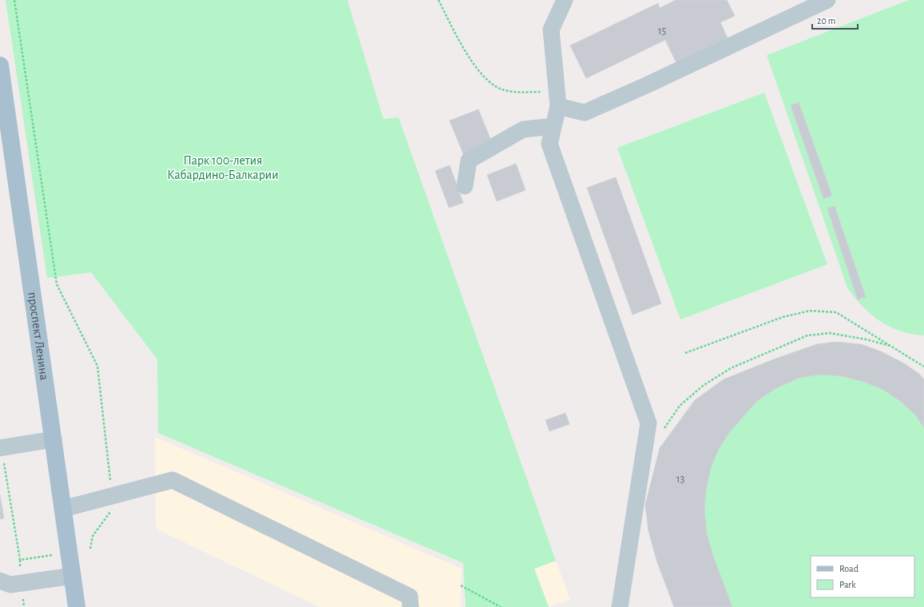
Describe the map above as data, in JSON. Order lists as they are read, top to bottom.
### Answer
{
  "streets": {
    "main road": ["проспект Ленина"]
  },
  "parks": ["Парк 100-летия Кабардино-Балкарии"],
  "house_numbers": ["15", "13"],
  "legend": ["Road", "Park"],
  "scale_bar": "20 m"
}
